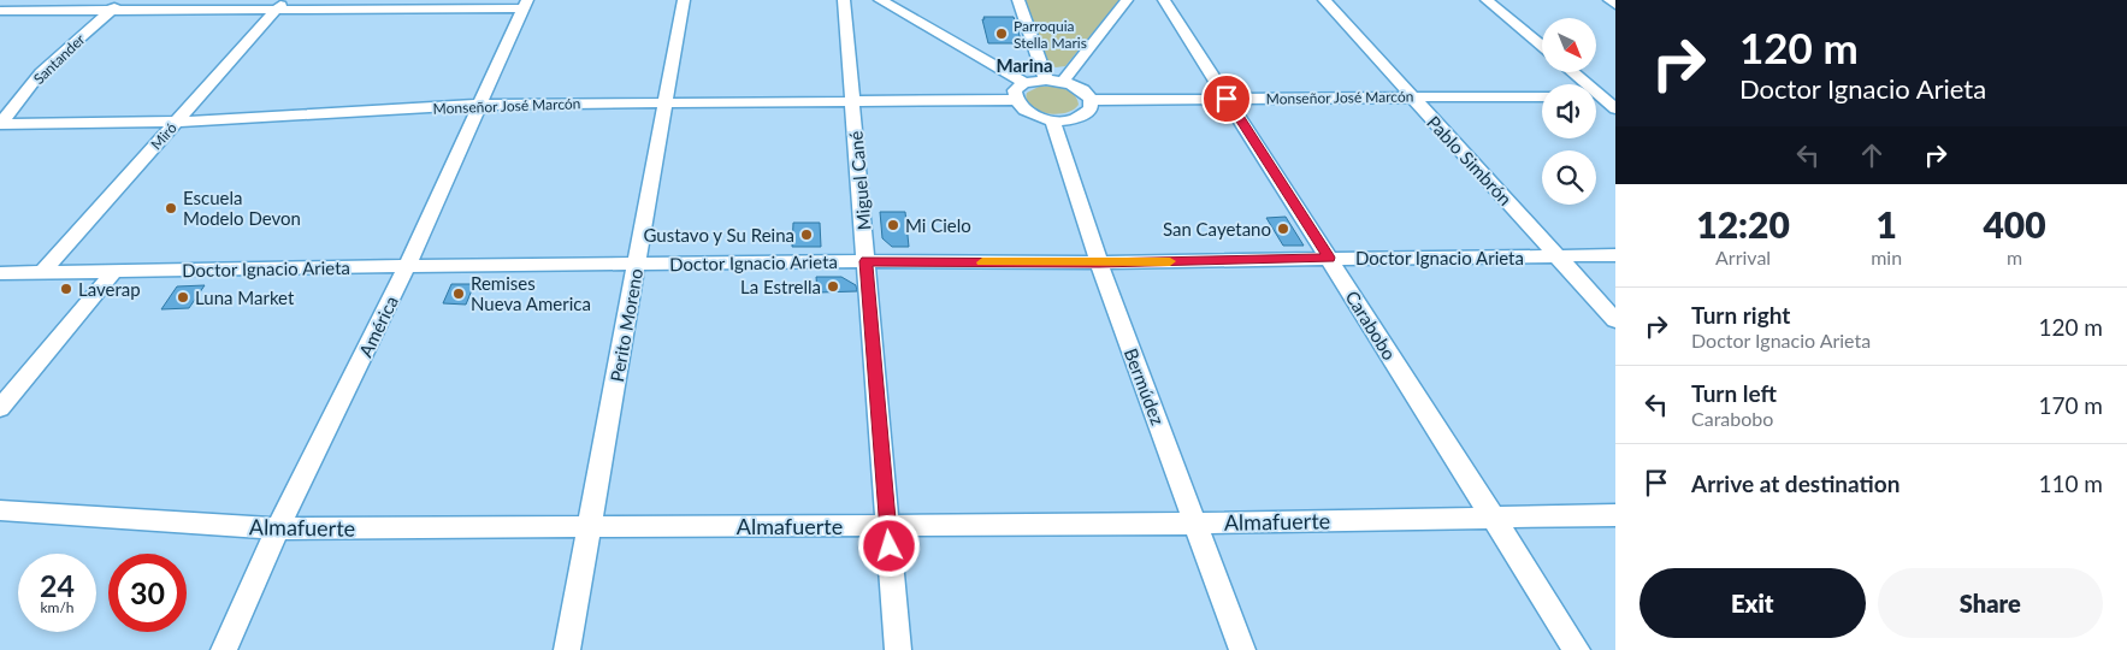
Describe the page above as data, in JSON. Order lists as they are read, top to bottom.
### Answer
{
  "streets": {
    "street": [
      "Santander",
      "Monseñor José Marcón",
      "Miró",
      "Pablo Simbrón",
      "Miguel Cané",
      "Doctor Ignacio Arieta",
      "Perito Moreno",
      "Carabobo",
      "América",
      "Bermúdez",
      "Almafuerte"
    ]
  },
  "crossings": [
    ["Santander", "Monseñor José Marcón"],
    ["Monseñor José Marcón", "Miró"],
    ["Monseñor José Marcón", "Pablo Simbrón"],
    ["Monseñor José Marcón", "Miguel Cané"],
    ["Monseñor José Marcón", "Perito Moreno"],
    ["Monseñor José Marcón", "Carabobo"],
    ["Monseñor José Marcón", "América"],
    ["Miró", "Doctor Ignacio Arieta"],
    ["Pablo Simbrón", "Doctor Ignacio Arieta"],
    ["Miguel Cané", "Doctor Ignacio Arieta"],
    ["Miguel Cané", "Almafuerte"],
    ["Doctor Ignacio Arieta", "Perito Moreno"],
    ["Doctor Ignacio Arieta", "Carabobo"],
    ["Doctor Ignacio Arieta", "América"],
    ["Doctor Ignacio Arieta", "Bermúdez"],
    ["Perito Moreno", "Almafuerte"],
    ["Carabobo", "Almafuerte"],
    ["América", "Almafuerte"],
    ["Bermúdez", "Almafuerte"]
  ],
  "districts": ["Marina"],
  "places": [
    "Parroquia Stella Maris",
    "Escuela Modelo Devon",
    "Mi Cielo",
    "San Cayetano",
    "Gustavo y Su Reina",
    "La Estrella",
    "Laverap",
    "Remises Nueva America",
    "Luna Market"
  ],
  "north": "bottom right",
  "page": {
    "turn": ["120 m", "Doctor Ignacio Arieta"],
    "eta": [
      "12:20",
      "Arrival",
      "1",
      "min",
      "400",
      "m"
    ],
    "list": [
      {
        "name": "Turn right",
        "note": "Doctor Ignacio Arieta",
        "value": "120 m"
      },
      {
        "name": "Turn left",
        "note": "Carabobo",
        "value": "170 m"
      },
      {
        "name": "Arrive at destination",
        "value": "110 m"
      }
    ],
    "speed": "24 km/h",
    "limit": "30",
    "buttons": ["Exit", "Share"]
  }
}
